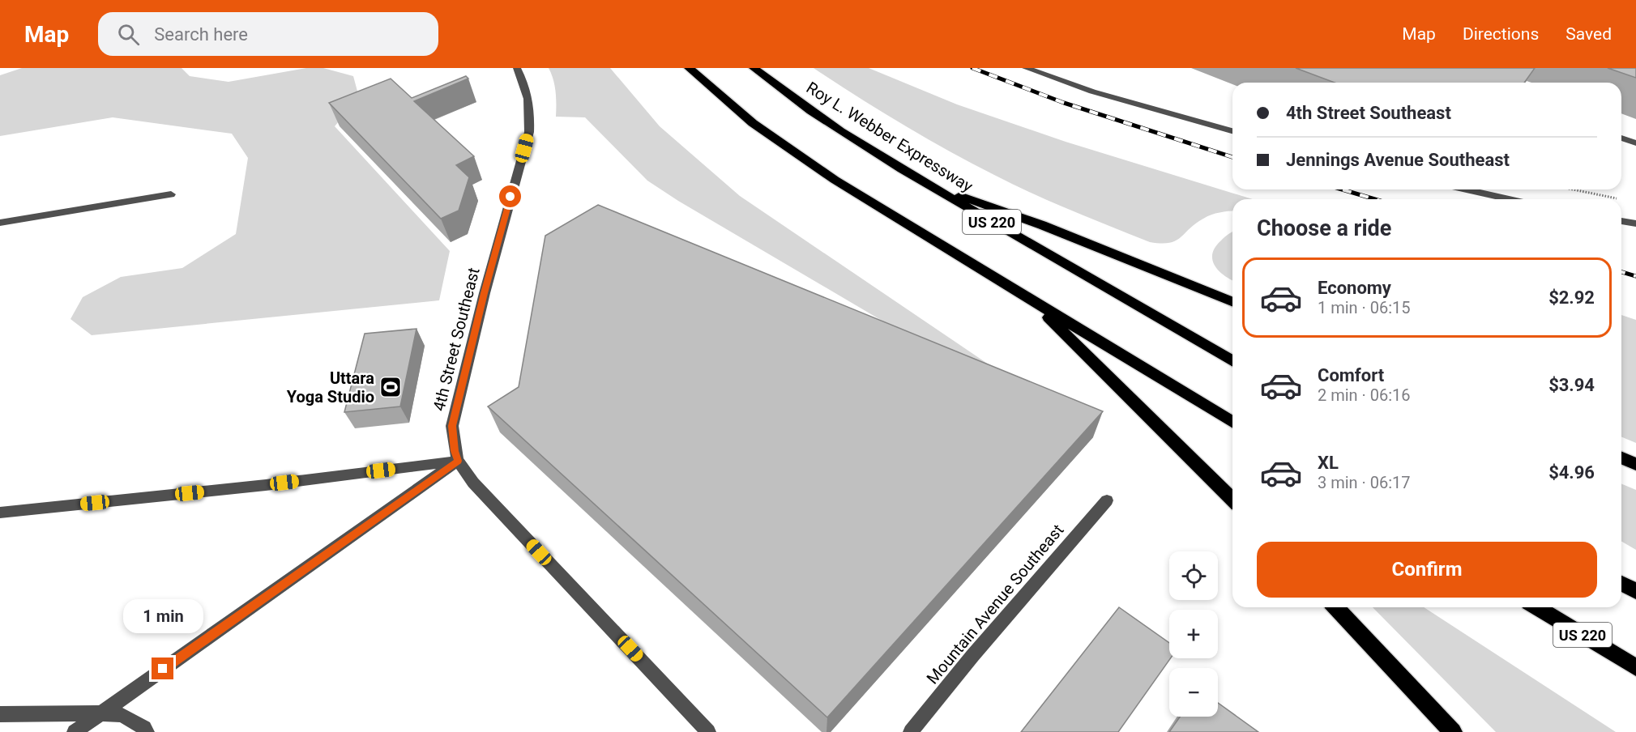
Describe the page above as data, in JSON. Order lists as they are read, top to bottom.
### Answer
{
  "streets": {
    "highway": ["Roy L. Webber Expressway", "US 220"],
    "street": ["4th Street Southeast", "Mountain Avenue Southeast"]
  },
  "places": {
    "sports": ["Uttara Yoga Studio"]
  },
  "page": {
    "header": "Map",
    "search": "Search here",
    "nav": ["Map", "Directions", "Saved"],
    "banner": ["4th Street Southeast", "Jennings Avenue Southeast"],
    "heading": "Choose a ride",
    "list": [
      {
        "name": "Economy",
        "note": "1 min · 06:15",
        "value": "$2.92"
      },
      {
        "name": "Comfort",
        "note": "2 min · 06:16",
        "value": "$3.94"
      },
      {
        "name": "XL",
        "note": "3 min · 06:17",
        "value": "$4.96"
      }
    ],
    "buttons": "Confirm",
    "map_buttons": ["+", "−"],
    "bubble": "1 min"
  }
}
